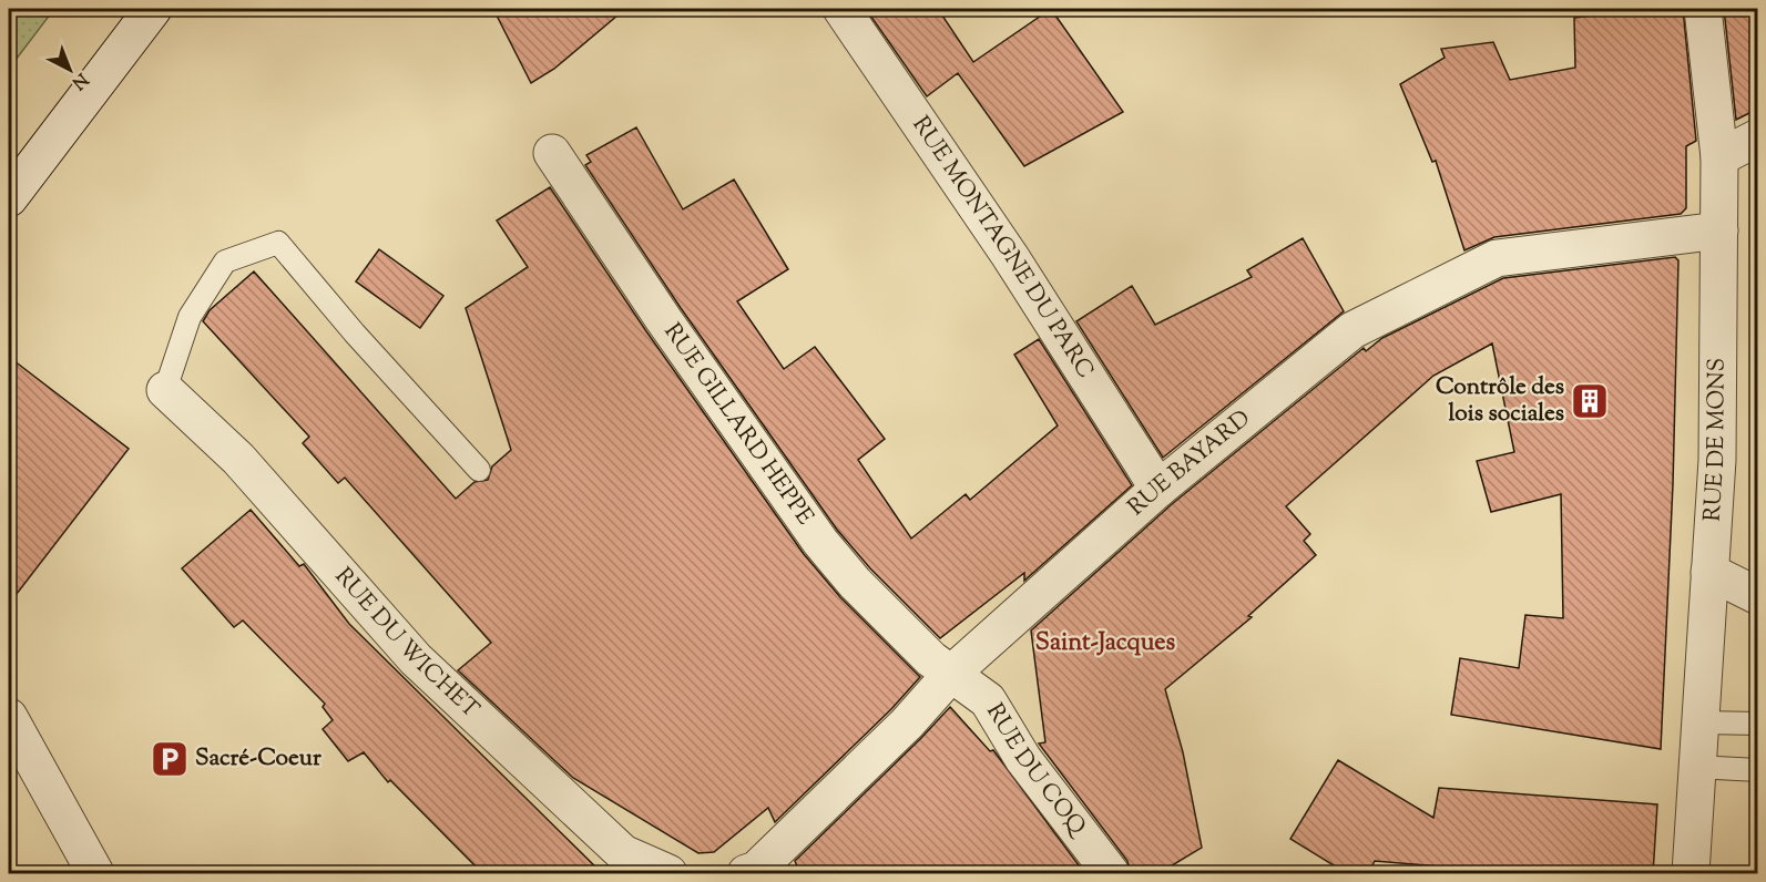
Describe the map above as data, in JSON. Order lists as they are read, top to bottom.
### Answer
{
  "streets": {
    "street": [
      "RUE MONTAGNE DU PARC",
      "RUE GILLARD HEPPE",
      "RUE DE MONS",
      "RUE BAYARD",
      "RUE DU WICHET",
      "RUE DU COQ"
    ]
  },
  "crossings": [
    ["RUE MONTAGNE DU PARC", "RUE BAYARD"],
    ["RUE GILLARD HEPPE", "RUE BAYARD"],
    ["RUE GILLARD HEPPE", "RUE DU COQ"],
    ["RUE DE MONS", "RUE BAYARD"],
    ["RUE BAYARD", "RUE DU COQ"]
  ],
  "districts": ["Saint-Jacques"],
  "places": {
    "building": ["Contrôle des lois sociales"],
    "parking": ["Sacré-Coeur"]
  },
  "north": "bottom right"
}
